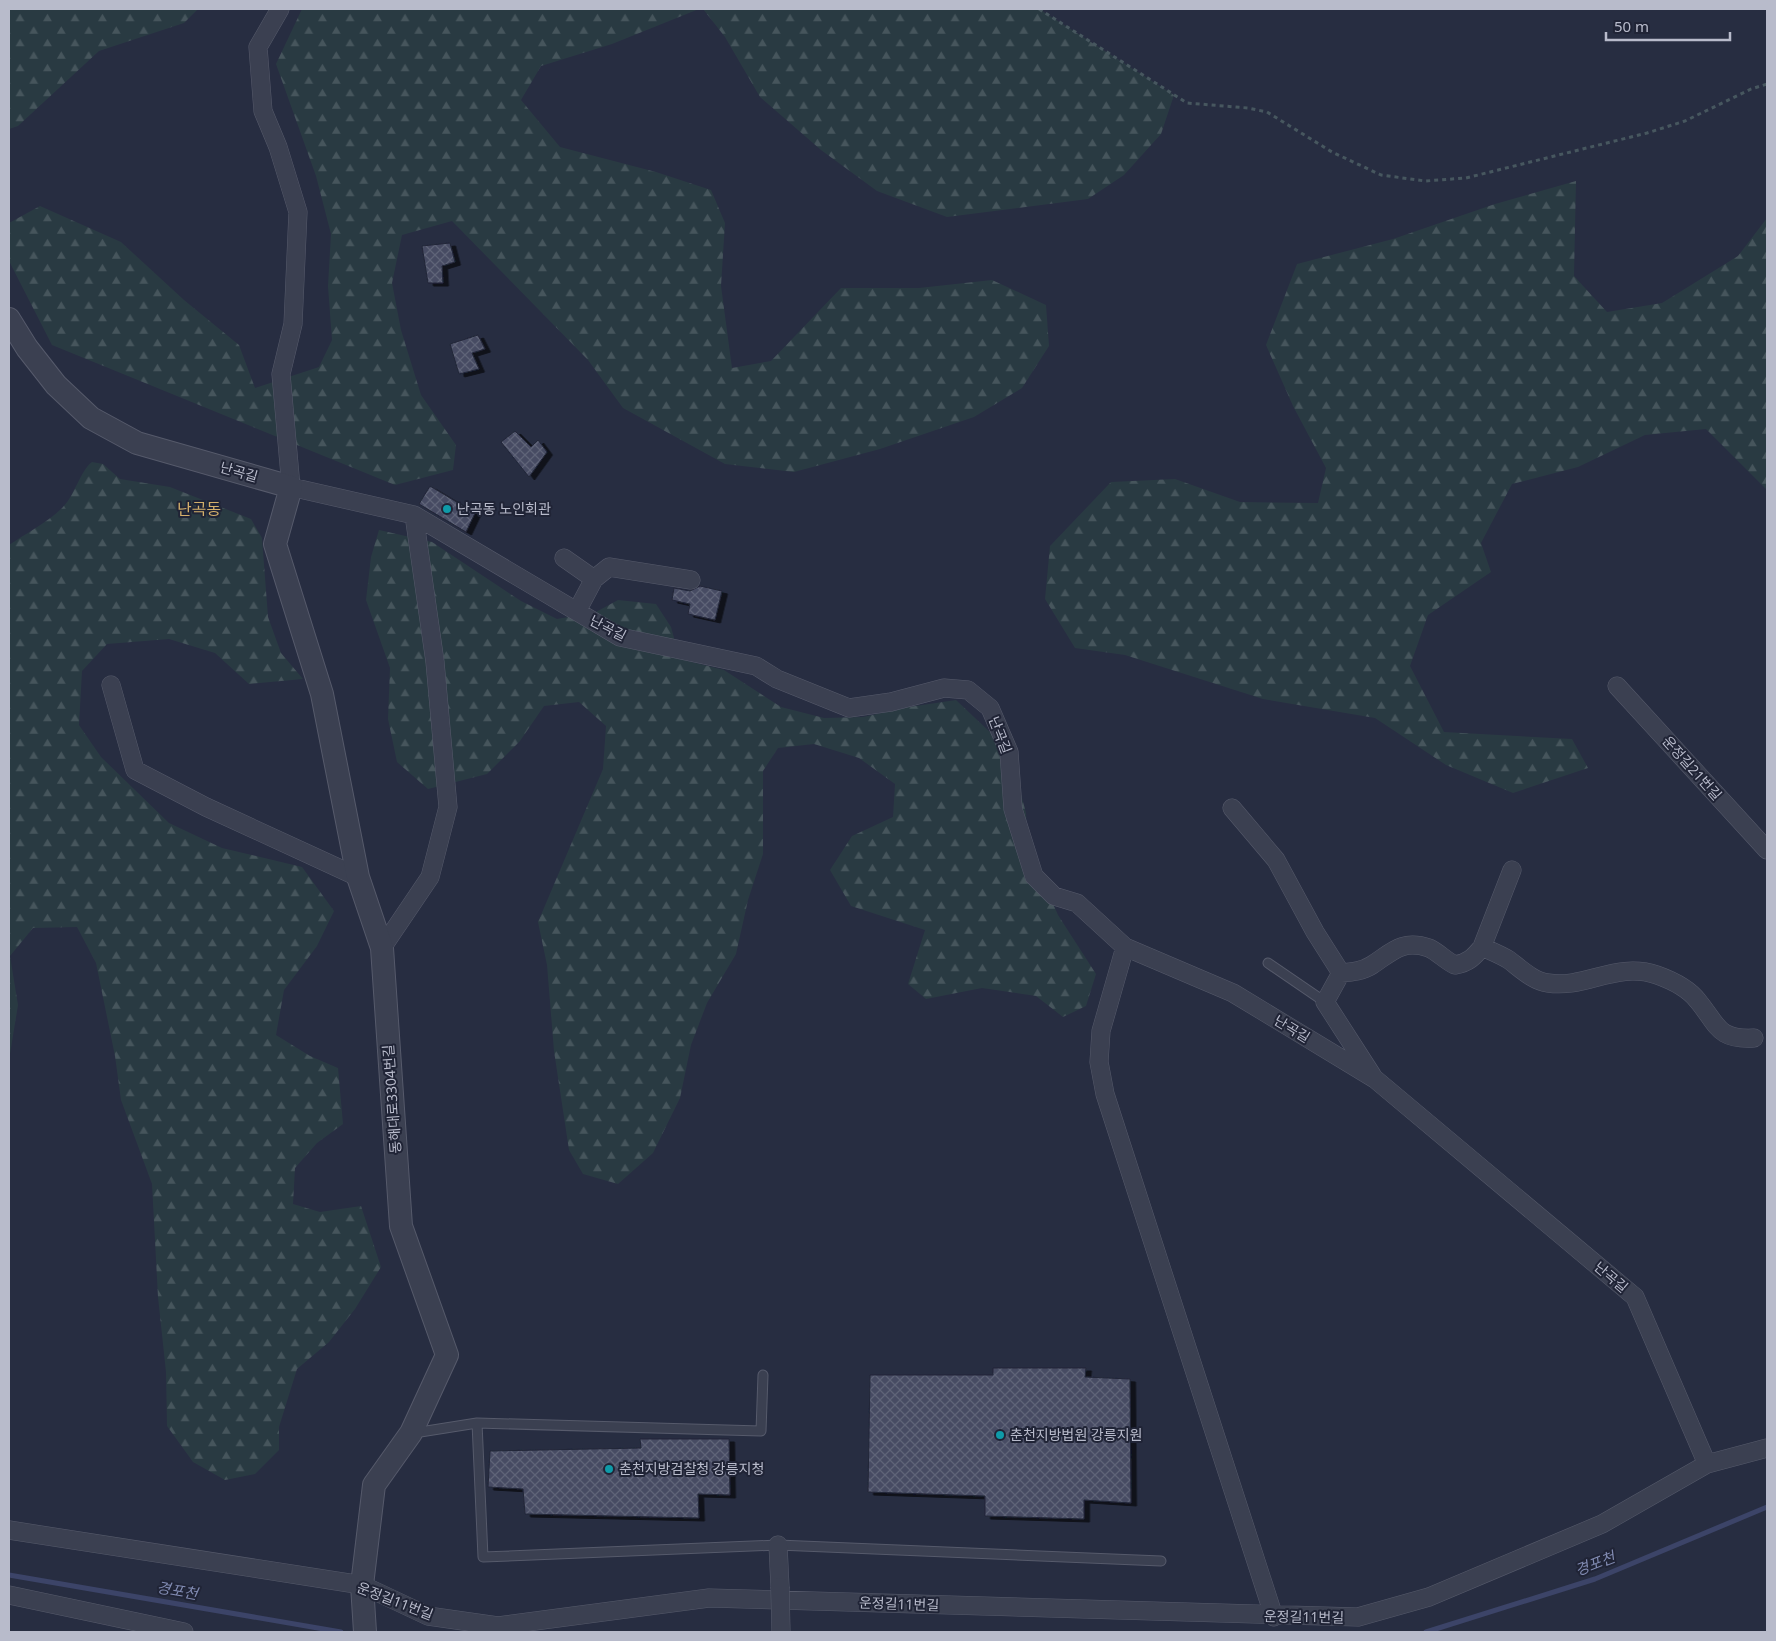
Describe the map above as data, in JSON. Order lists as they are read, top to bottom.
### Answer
{
  "streets": {
    "street": [
      "난곡길",
      "운정길21번길",
      "동해대로3304번길",
      "운정길11번길"
    ]
  },
  "crossings": [
    ["난곡길", "동해대로3304번길"],
    ["난곡길", "운정길11번길"],
    ["동해대로3304번길", "운정길11번길"]
  ],
  "districts": ["난곡동"],
  "water": ["경포천"],
  "places": ["난곡동 노인회관", "춘천지방법원 강릉지원", "춘천지방검찰청 강릉지청"],
  "scale_bar": "50 m"
}
